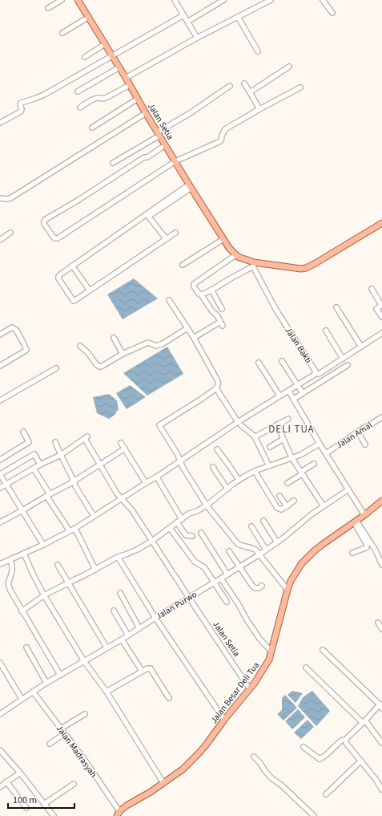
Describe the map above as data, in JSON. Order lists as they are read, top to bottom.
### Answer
{
  "streets": {
    "main road": ["Jalan Setia", "Jalan Besar Deli Tua"],
    "street": [
      "Jalan Bakti",
      "Jalan Amal",
      "Jalan Purwo",
      "Jalan Madrasyah"
    ]
  },
  "crossings": [
    ["Jalan Setia", "Jalan Bakti"],
    ["Jalan Setia", "Jalan Purwo"],
    ["Jalan Setia", "Jalan Besar Deli Tua"],
    ["Jalan Purwo", "Jalan Madrasyah"],
    ["Jalan Besar Deli Tua", "Jalan Madrasyah"]
  ],
  "districts": ["DELI TUA"],
  "scale_bar": "100 m"
}
